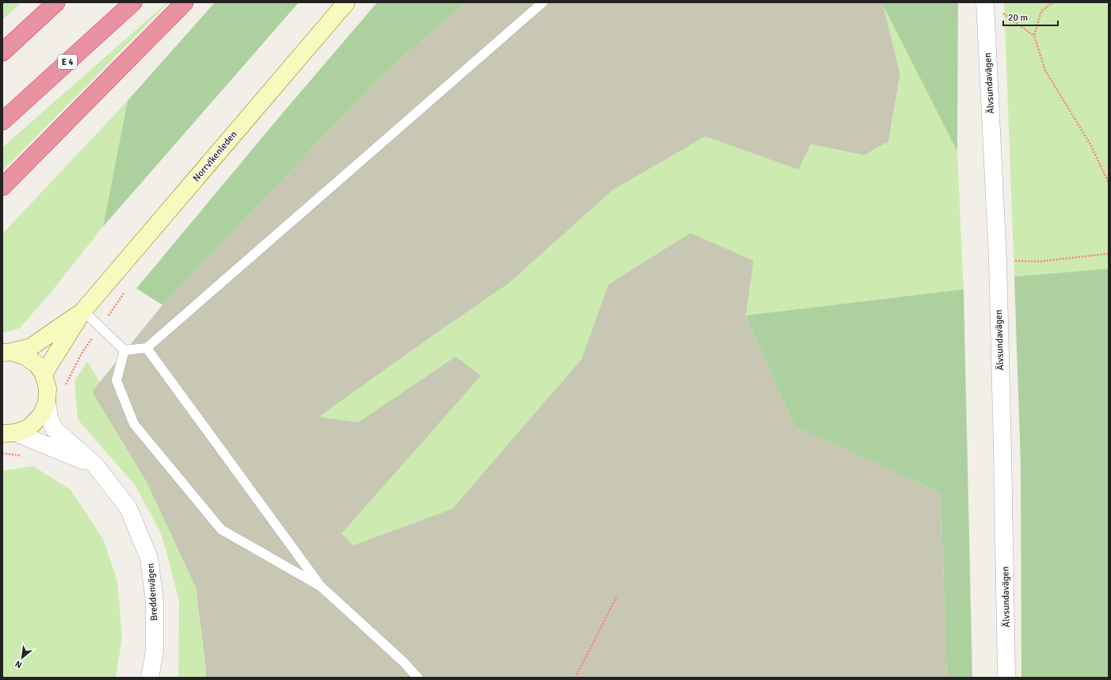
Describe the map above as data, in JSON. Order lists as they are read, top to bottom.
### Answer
{
  "streets": {
    "highway": ["E 4"],
    "main road": ["Norrvikenleden"],
    "street": ["Älvsundavägen", "Breddenvägen"]
  },
  "scale_bar": "20 m",
  "north": "bottom left"
}
